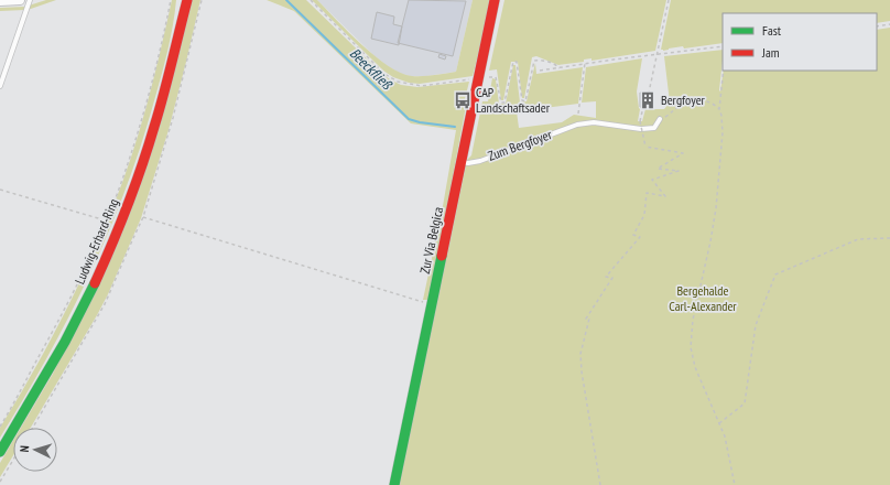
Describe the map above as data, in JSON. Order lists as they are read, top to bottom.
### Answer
{
  "streets": {
    "main road": ["Zur Via Belgica", "Ludwig-Erhard-Ring"],
    "lane": ["Zum Bergfoyer"]
  },
  "crossings": [
    ["Zum Bergfoyer", "Zur Via Belgica"]
  ],
  "water": ["Beeckfließ"],
  "parks": ["Bergehalde Carl-Alexander"],
  "places": {
    "bus stop": ["CAP Landschaftsader"],
    "building": ["Bergfoyer"]
  },
  "legend": ["Fast", "Jam"],
  "north": "left"
}
